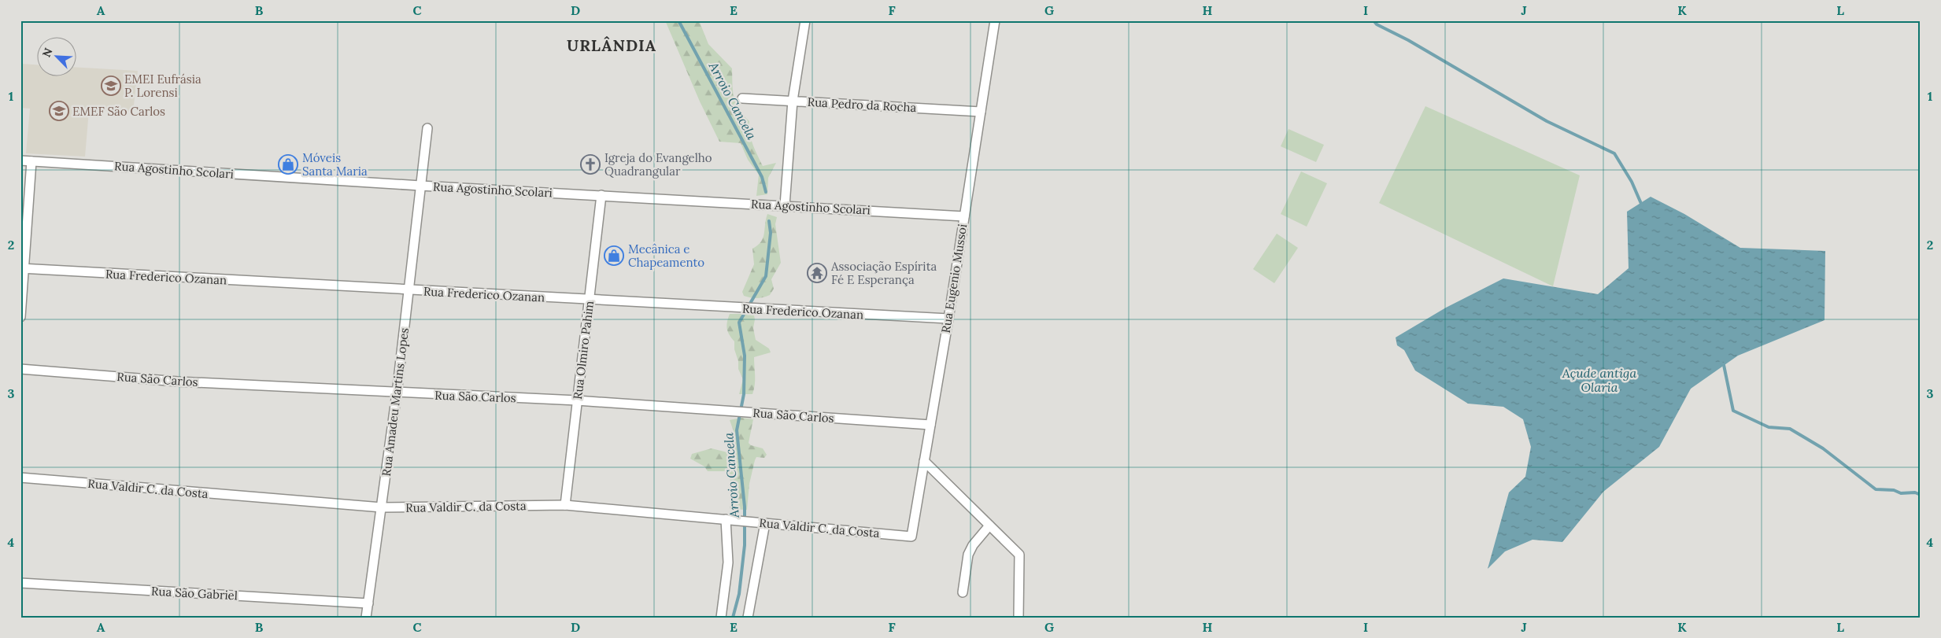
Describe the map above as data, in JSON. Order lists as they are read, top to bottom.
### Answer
{
  "streets": {
    "street": [
      "Rua Pedro da Rocha",
      "Rua Agostinho Scolari",
      "Rua Frederico Ozanan",
      "Rua Eugenio Mussoi",
      "Rua Olmiro Pahim",
      "Rua São Carlos",
      "Rua Amadeu Martins Lopes",
      "Rua Valdir C. da Costa",
      "Rua São Gabriel"
    ]
  },
  "crossings": [
    ["Rua Pedro da Rocha", "Rua Eugenio Mussoi"],
    ["Rua Agostinho Scolari", "Rua Eugenio Mussoi"],
    ["Rua Agostinho Scolari", "Rua Olmiro Pahim"],
    ["Rua Agostinho Scolari", "Rua Amadeu Martins Lopes"],
    ["Rua Frederico Ozanan", "Rua Eugenio Mussoi"],
    ["Rua Frederico Ozanan", "Rua Olmiro Pahim"],
    ["Rua Frederico Ozanan", "Rua Amadeu Martins Lopes"],
    ["Rua Eugenio Mussoi", "Rua São Carlos"],
    ["Rua Eugenio Mussoi", "Rua Valdir C. da Costa"],
    ["Rua Olmiro Pahim", "Rua São Carlos"],
    ["Rua Olmiro Pahim", "Rua Valdir C. da Costa"],
    ["Rua São Carlos", "Rua Amadeu Martins Lopes"],
    ["Rua Amadeu Martins Lopes", "Rua Valdir C. da Costa"],
    ["Rua Amadeu Martins Lopes", "Rua São Gabriel"]
  ],
  "districts": ["URLÂNDIA"],
  "water": ["Arroio Cancela", "Açude antiga Olaria"],
  "places": {
    "school or university": ["EMEI Eufrásia P. Lorensi", "EMEF São Carlos"],
    "shop": ["Móveis Santa Maria", "Mecânica e Chapeamento"],
    "church": ["Igreja do Evangelho Quadrangular"],
    "temple": ["Associação Espírita Fé E Esperança"]
  },
  "north": "top left",
  "grid": {
    "columns": [
      "A",
      "B",
      "C",
      "D",
      "E",
      "F",
      "G",
      "H",
      "I",
      "J",
      "K",
      "L"
    ],
    "rows": [
      "1",
      "2",
      "3",
      "4"
    ]
  }
}
